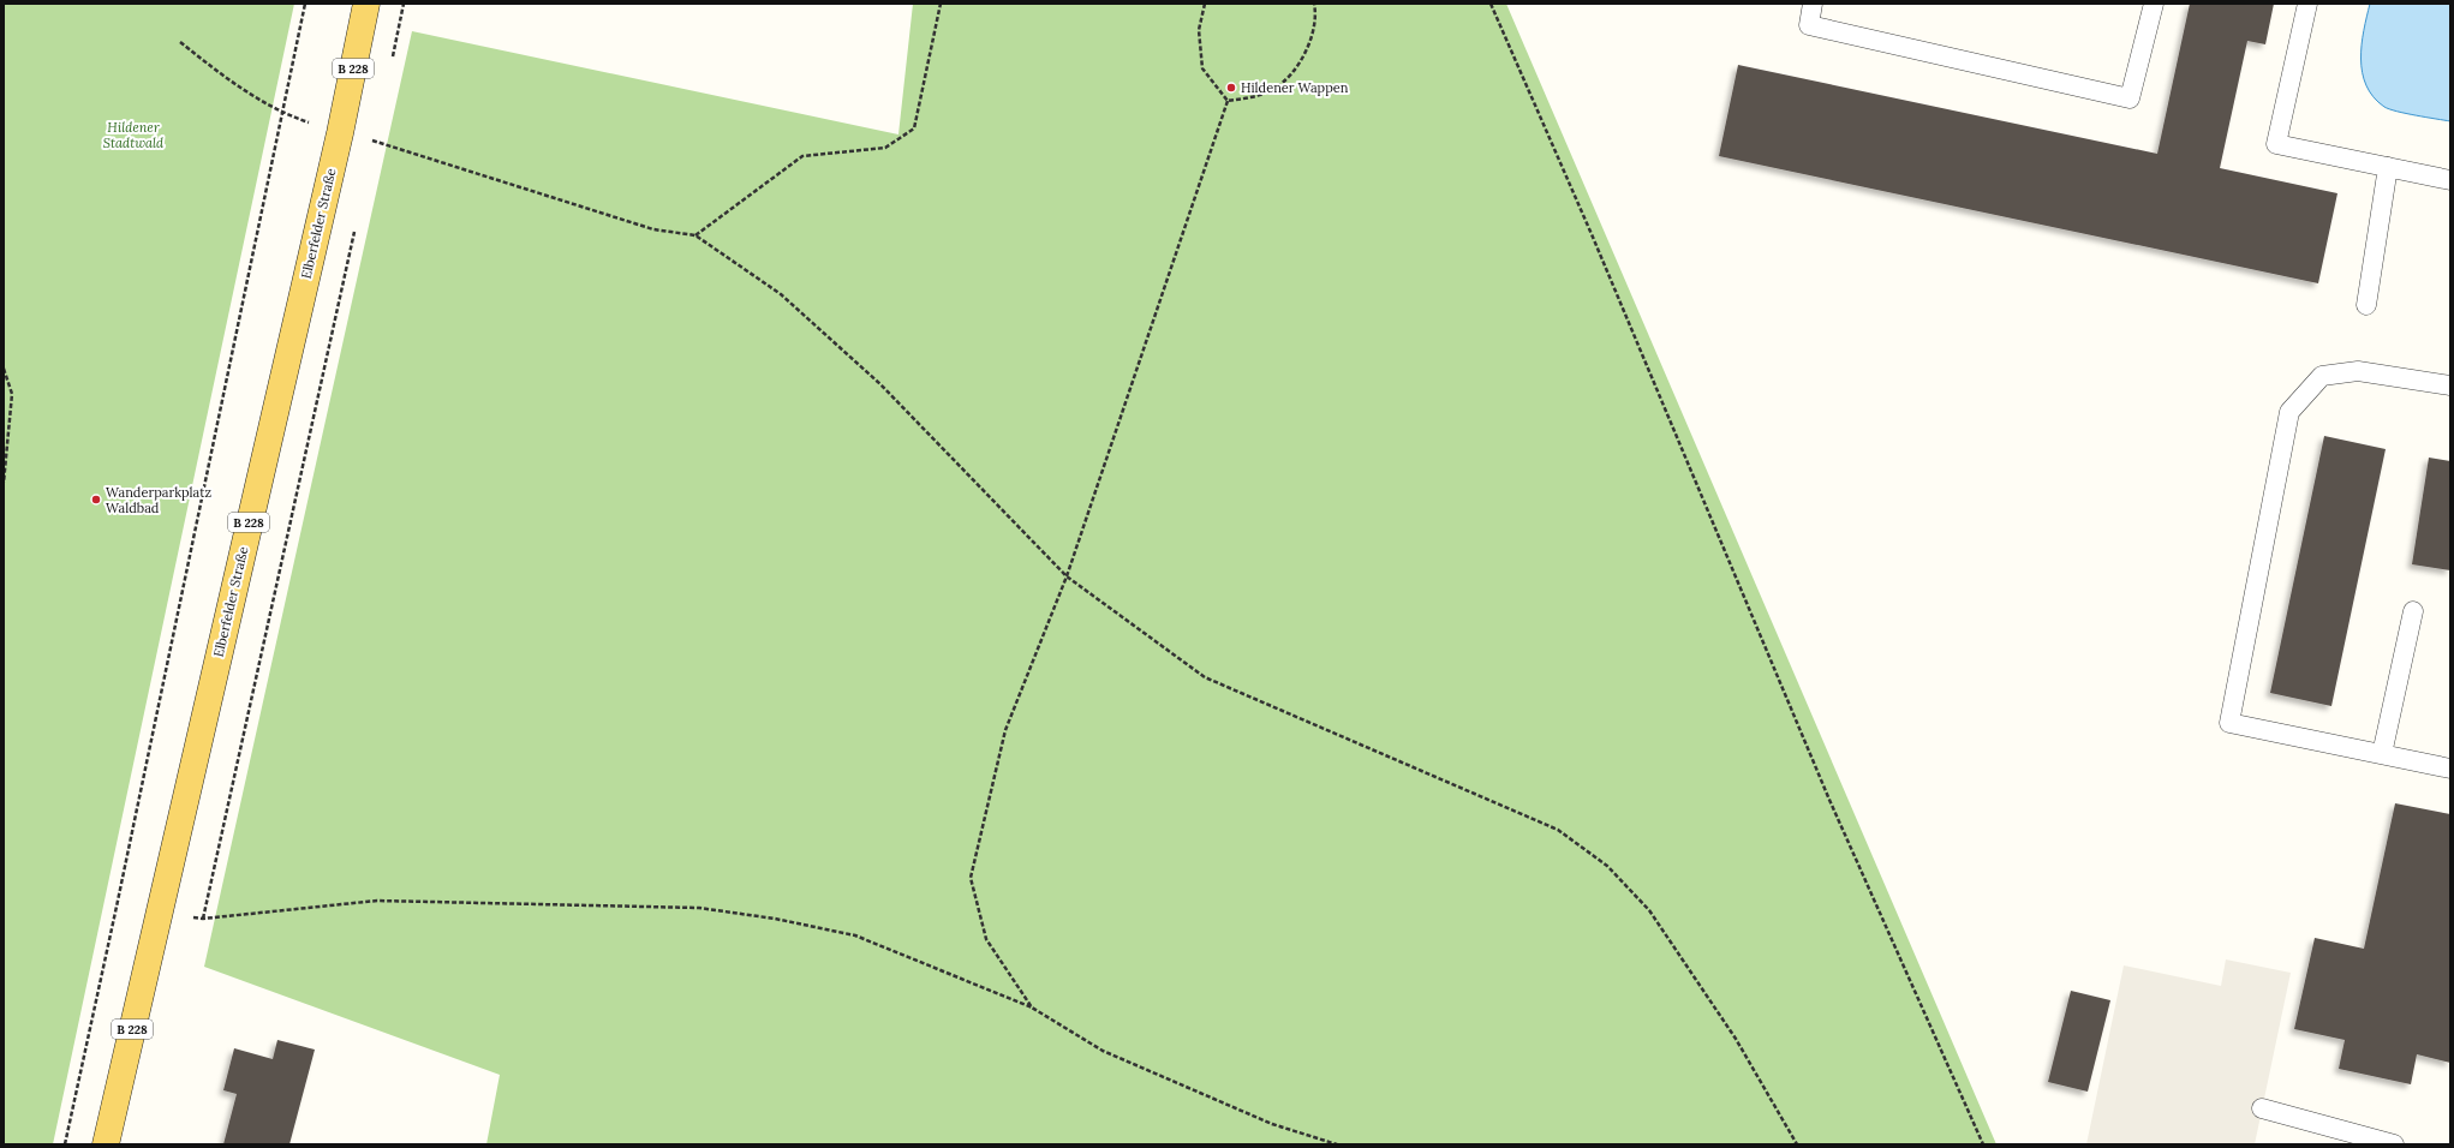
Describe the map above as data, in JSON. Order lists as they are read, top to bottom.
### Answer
{
  "streets": {
    "main road": ["B 228", "Elberfelder Straße"]
  },
  "parks": ["Hildener Stadtwald"],
  "places": ["Hildener Wappen", "Wanderparkplatz Waldbad"]
}
